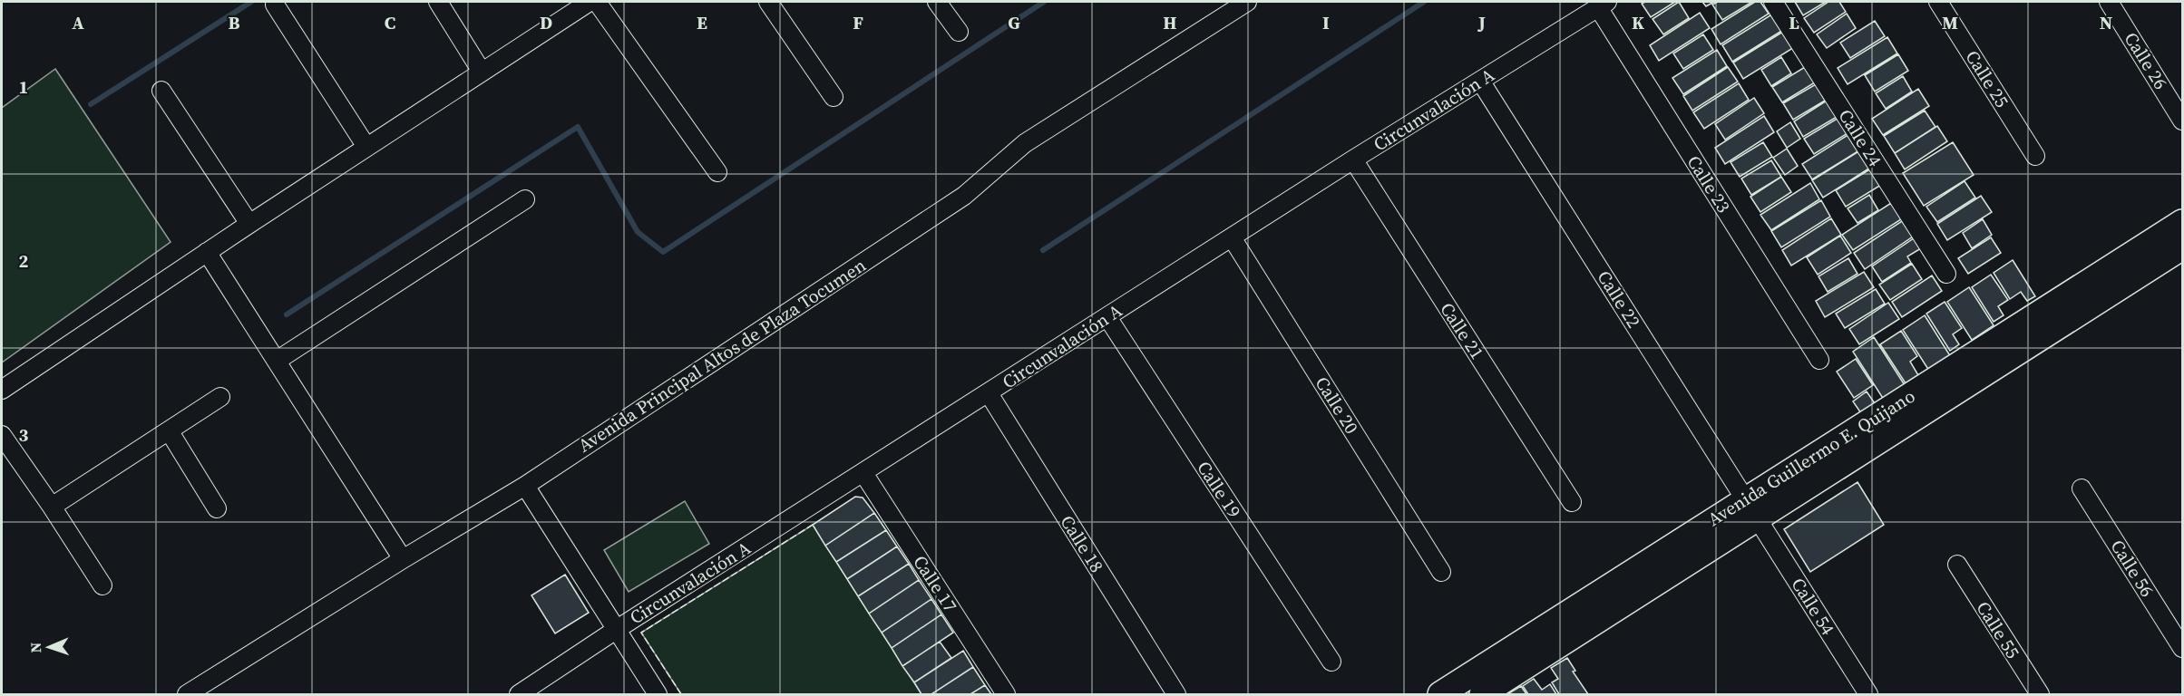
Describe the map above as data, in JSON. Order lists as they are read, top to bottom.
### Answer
{
  "streets": {
    "street": [
      "Calle 26",
      "Calle 25",
      "Circunvalación A",
      "Calle 24",
      "Calle 23",
      "Calle 22",
      "Calle 21",
      "Avenida Principal Altos de Plaza Tocumen",
      "Calle 20",
      "Avenida Guillermo E. Quijano",
      "Calle 19",
      "Calle 18",
      "Calle 56",
      "Calle 17",
      "Calle 54",
      "Calle 55"
    ]
  },
  "crossings": [
    ["Circunvalación A", "Calle 23"],
    ["Circunvalación A", "Calle 22"],
    ["Circunvalación A", "Calle 21"],
    ["Circunvalación A", "Calle 20"],
    ["Circunvalación A", "Calle 19"],
    ["Circunvalación A", "Calle 18"],
    ["Circunvalación A", "Calle 17"],
    ["Calle 22", "Avenida Guillermo E. Quijano"],
    ["Calle 22", "Calle 54"],
    ["Avenida Guillermo E. Quijano", "Calle 54"]
  ],
  "north": "left",
  "grid": {
    "columns": [
      "A",
      "B",
      "C",
      "D",
      "E",
      "F",
      "G",
      "H",
      "I",
      "J",
      "K",
      "L",
      "M",
      "N"
    ],
    "rows": ["1", "2", "3"]
  }
}
